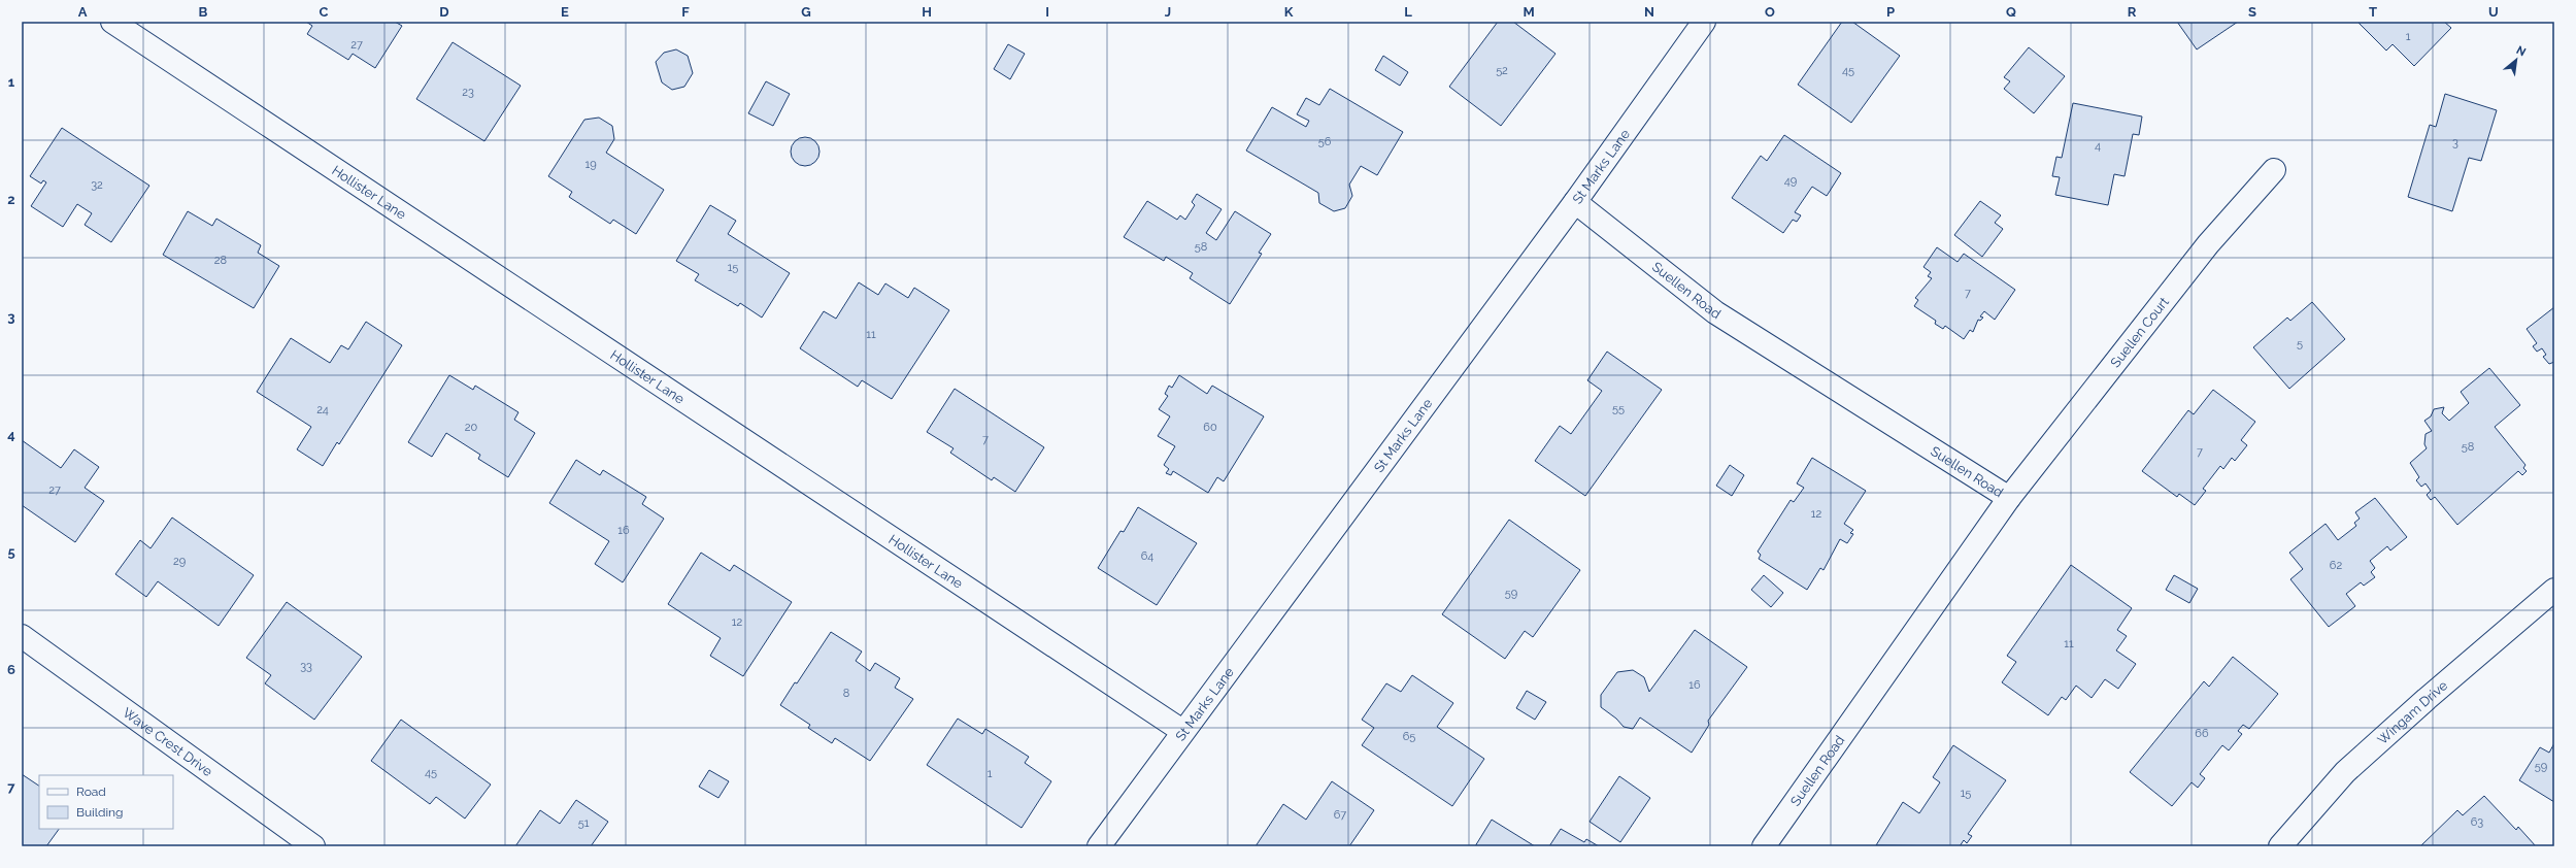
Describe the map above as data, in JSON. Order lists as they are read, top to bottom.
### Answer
{
  "streets": {
    "street": [
      "St Marks Lane",
      "Hollister Lane",
      "Suellen Road",
      "Suellen Court",
      "Wingam Drive",
      "Wave Crest Drive"
    ]
  },
  "crossings": [
    ["St Marks Lane", "Hollister Lane"],
    ["St Marks Lane", "Suellen Road"],
    ["Suellen Road", "Suellen Court"]
  ],
  "house_numbers": [
    "1",
    "27",
    "52",
    "45",
    "23",
    "56",
    "3",
    "4",
    "19",
    "49",
    "32",
    "58",
    "28",
    "15",
    "7",
    "11",
    "5",
    "55",
    "24",
    "20",
    "60",
    "7",
    "58",
    "7",
    "27",
    "12",
    "16",
    "64",
    "29",
    "62",
    "59",
    "12",
    "11",
    "33",
    "16",
    "8",
    "66",
    "65",
    "59",
    "45",
    "1",
    "15",
    "67",
    "63",
    "51"
  ],
  "legend": ["Road", "Building"],
  "north": "top right",
  "grid": {
    "columns": [
      "A",
      "B",
      "C",
      "D",
      "E",
      "F",
      "G",
      "H",
      "I",
      "J",
      "K",
      "L",
      "M",
      "N",
      "O",
      "P",
      "Q",
      "R",
      "S",
      "T",
      "U"
    ],
    "rows": [
      "1",
      "2",
      "3",
      "4",
      "5",
      "6",
      "7"
    ]
  }
}
